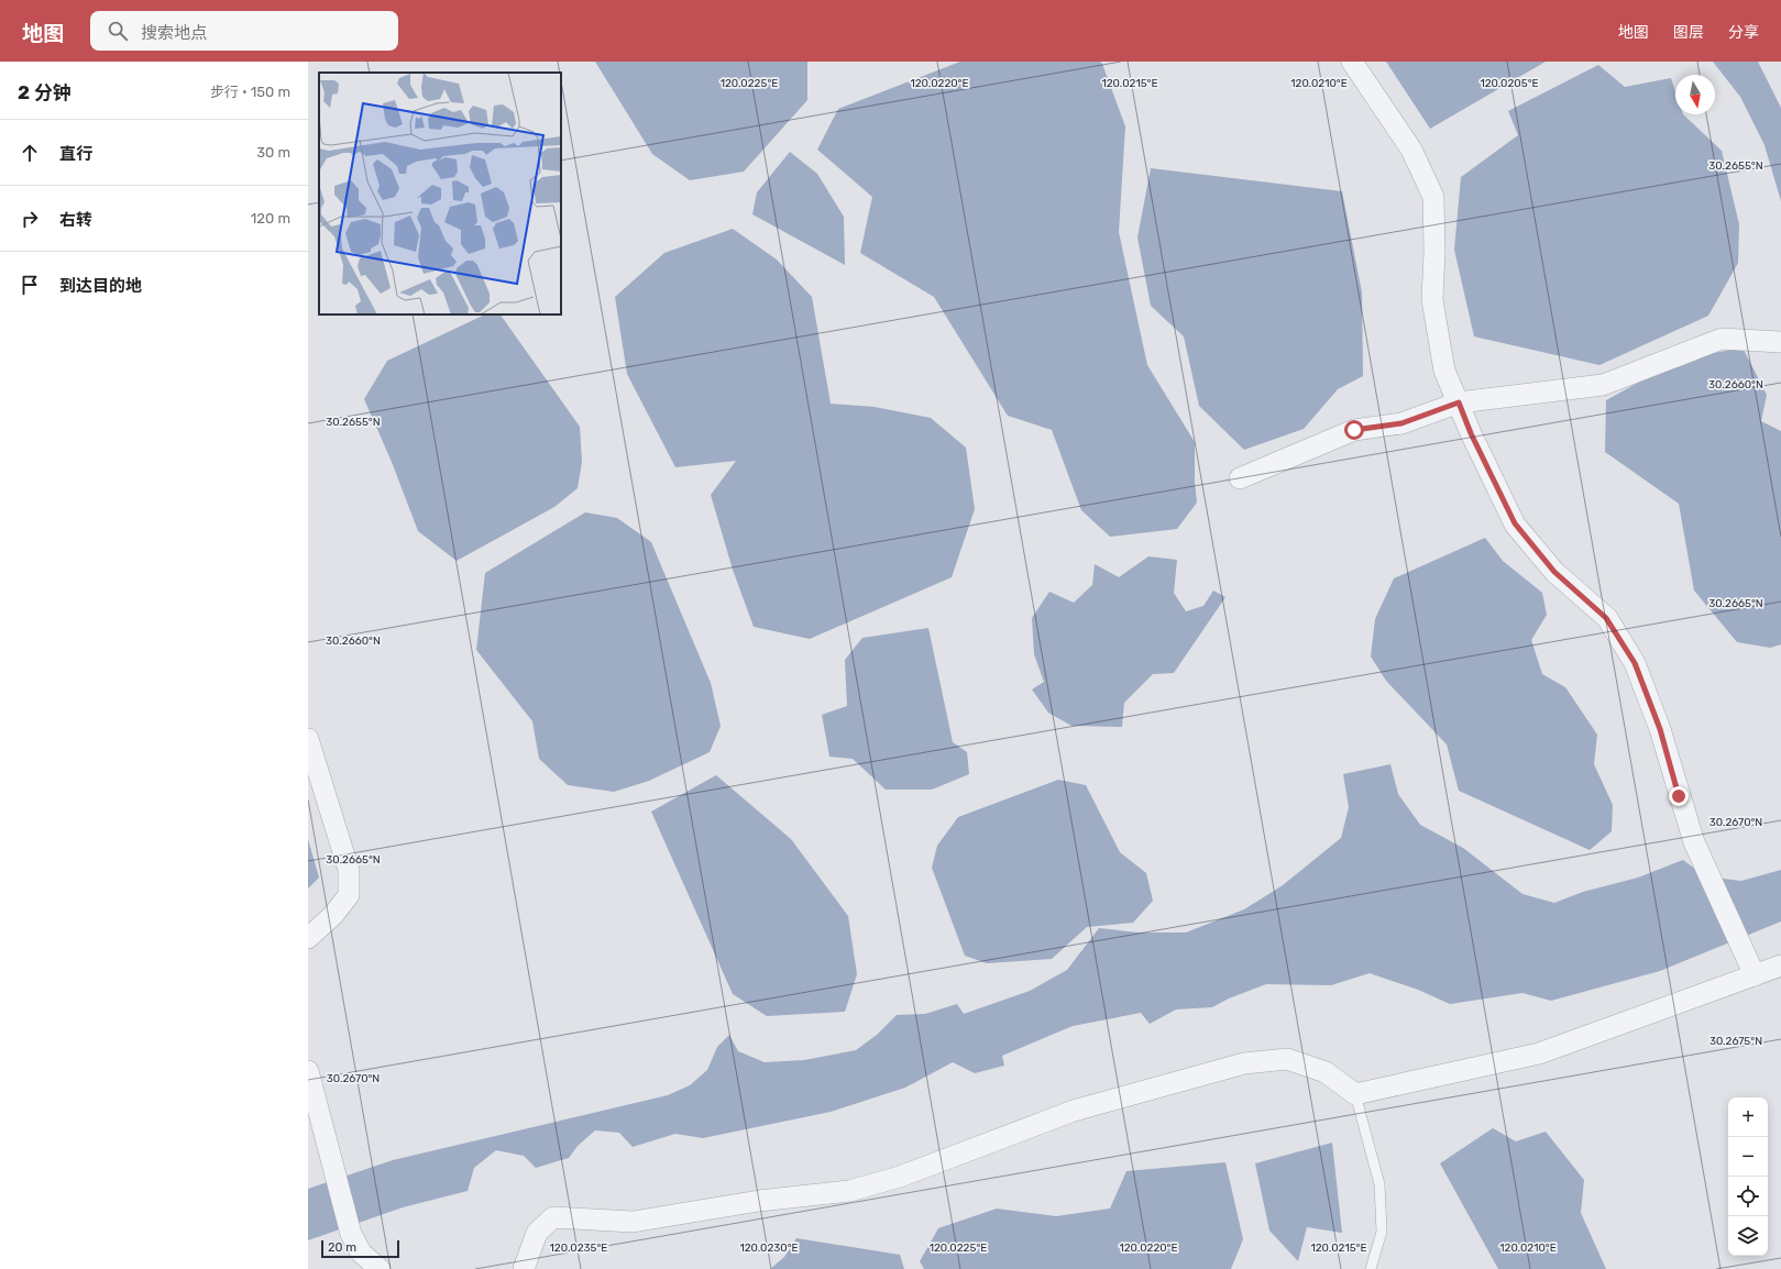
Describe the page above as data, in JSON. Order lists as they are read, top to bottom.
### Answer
{
  "scale_bar": "20 m",
  "north": "bottom",
  "page": {
    "header": "地图",
    "search": "搜索地点",
    "nav": ["地图", "图层", "分享"],
    "heading": ["2 分钟", "步行 · 150 m"],
    "list": [
      ["直行", "30 m"],
      ["右转", "120 m"],
      "到达目的地"
    ],
    "map_buttons": ["+", "−"],
    "scale": "20 m"
  },
  "coordinates": [
    "120.0220°E",
    "120.0210°E",
    "120.0225°E",
    "120.0215°E",
    "120.0205°E",
    "30.2655°N",
    "30.2660°N",
    "30.2665°N",
    "30.2670°N",
    "30.2675°N",
    "120.0235°E",
    "120.0230°E"
  ]
}
